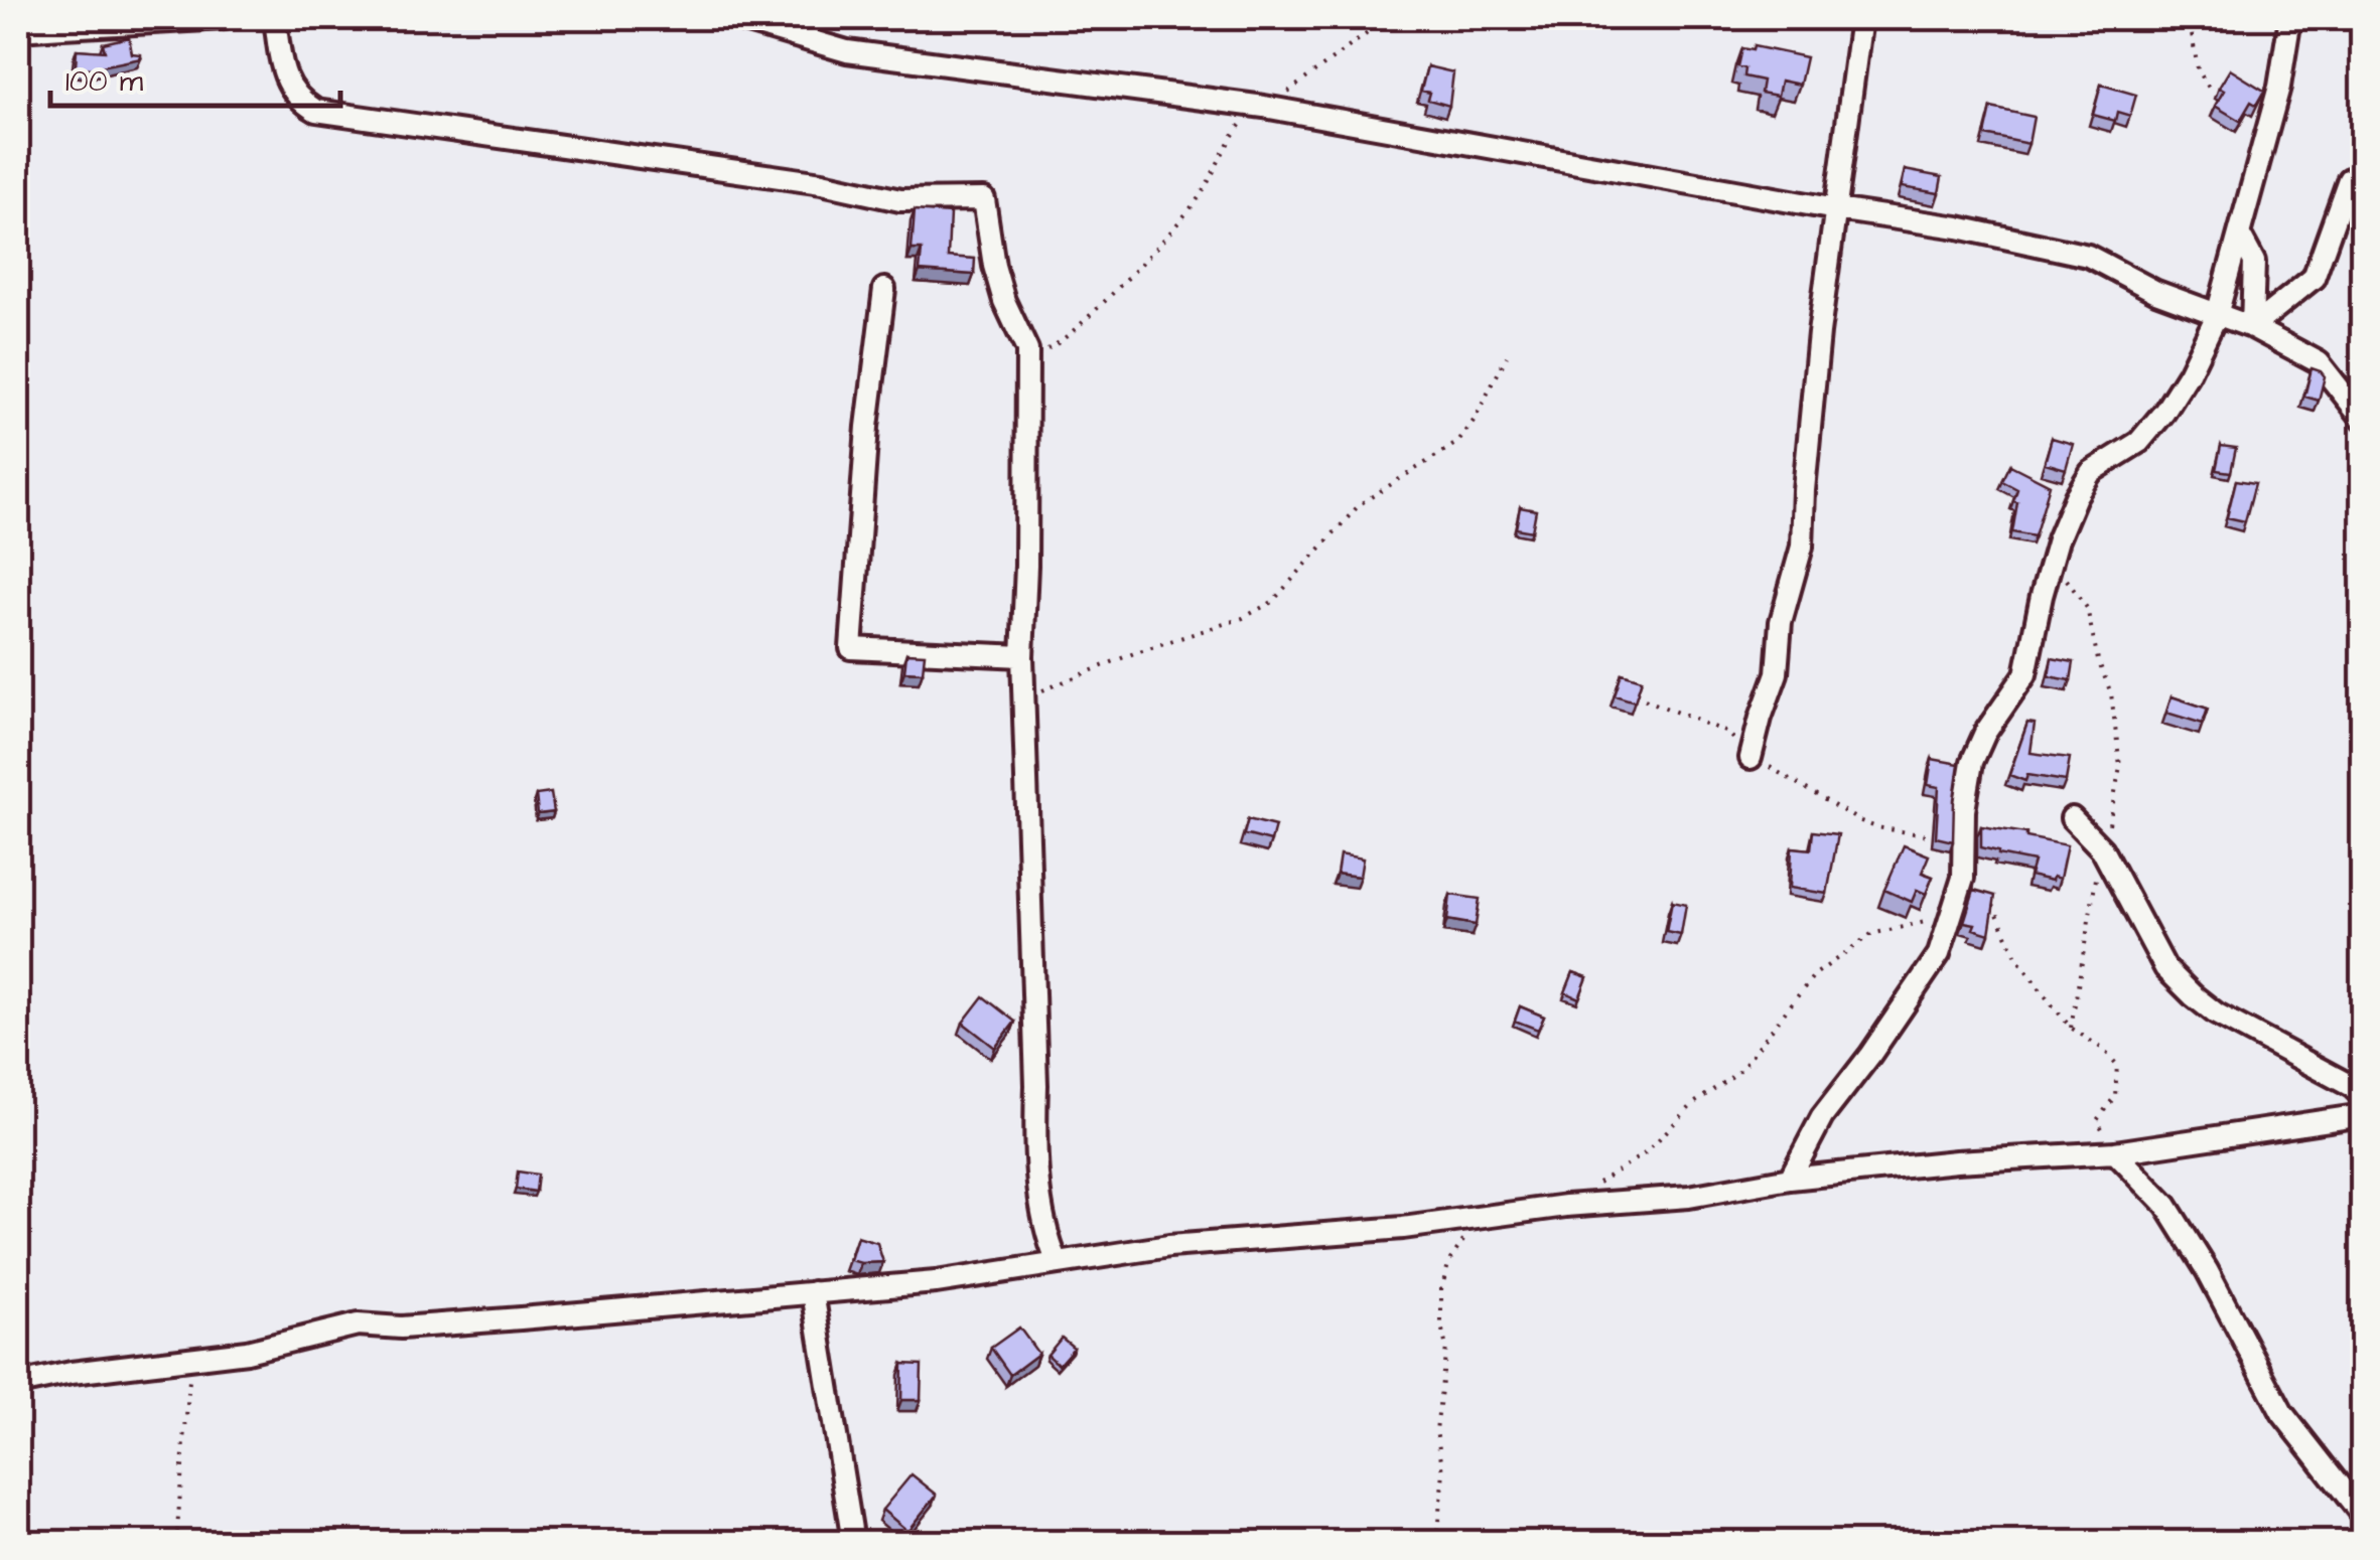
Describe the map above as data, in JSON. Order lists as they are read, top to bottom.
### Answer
{
  "scale_bar": "100 m"
}
